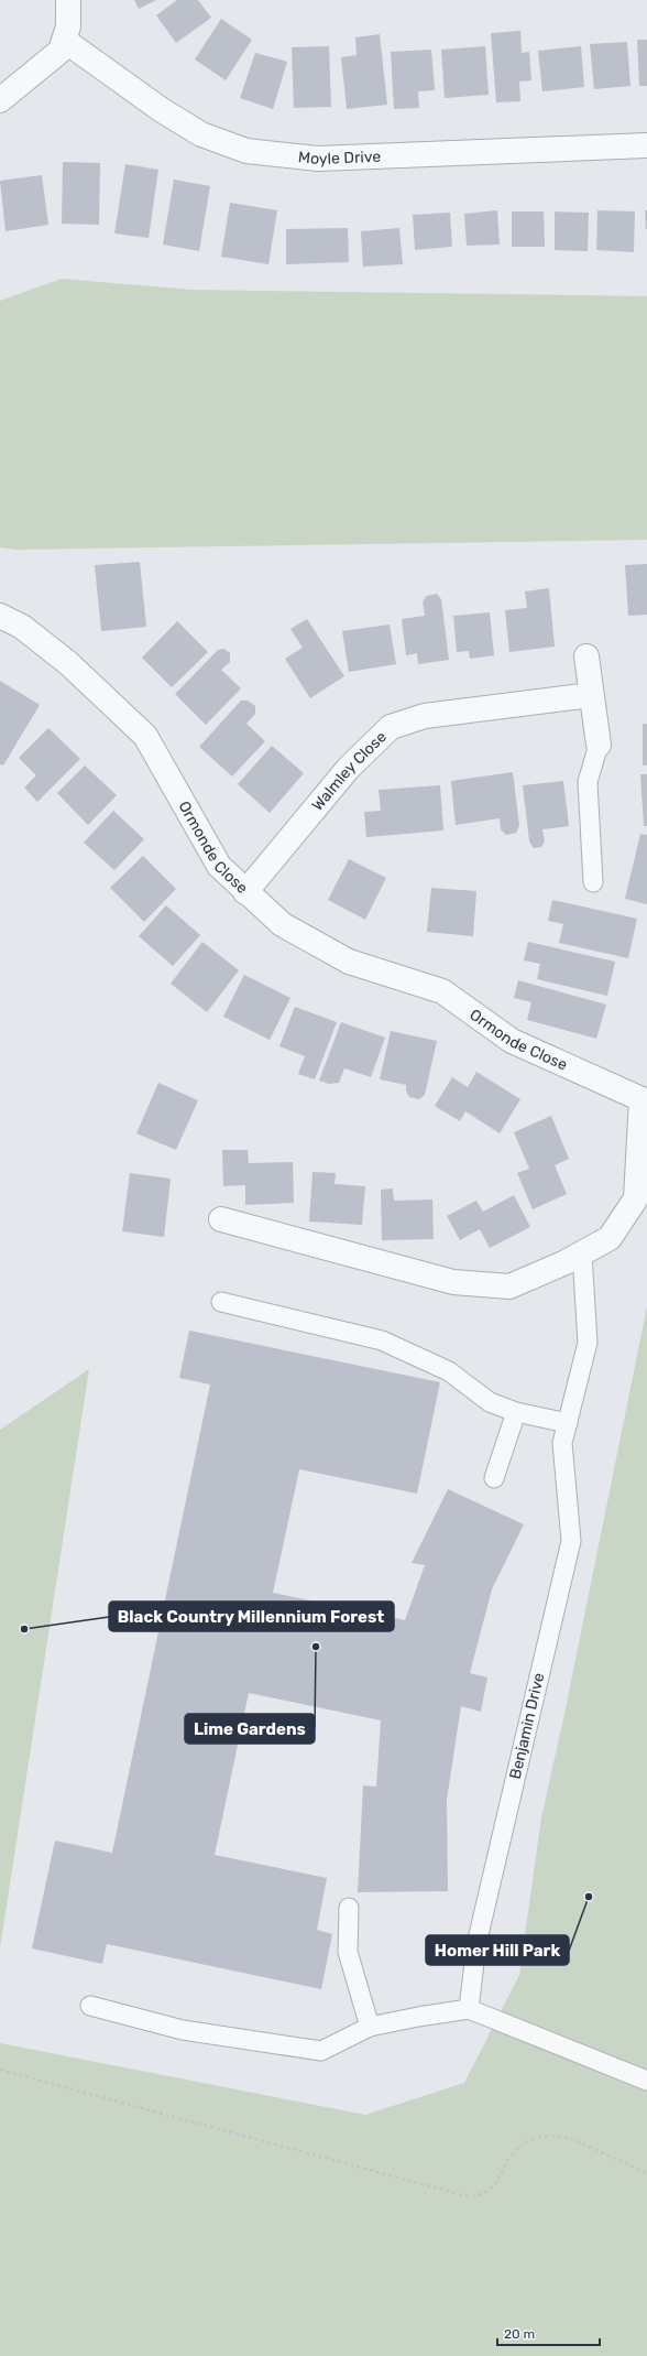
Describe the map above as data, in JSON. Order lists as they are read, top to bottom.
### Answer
{
  "streets": {
    "street": ["Moyle Drive", "Walmley Close", "Ormonde Close"],
    "lane": ["Benjamin Drive"]
  },
  "crossings": [
    ["Walmley Close", "Ormonde Close"],
    ["Ormonde Close", "Benjamin Drive"]
  ],
  "places": ["Black Country Millennium Forest", "Lime Gardens", "Homer Hill Park"],
  "scale_bar": "20 m"
}
